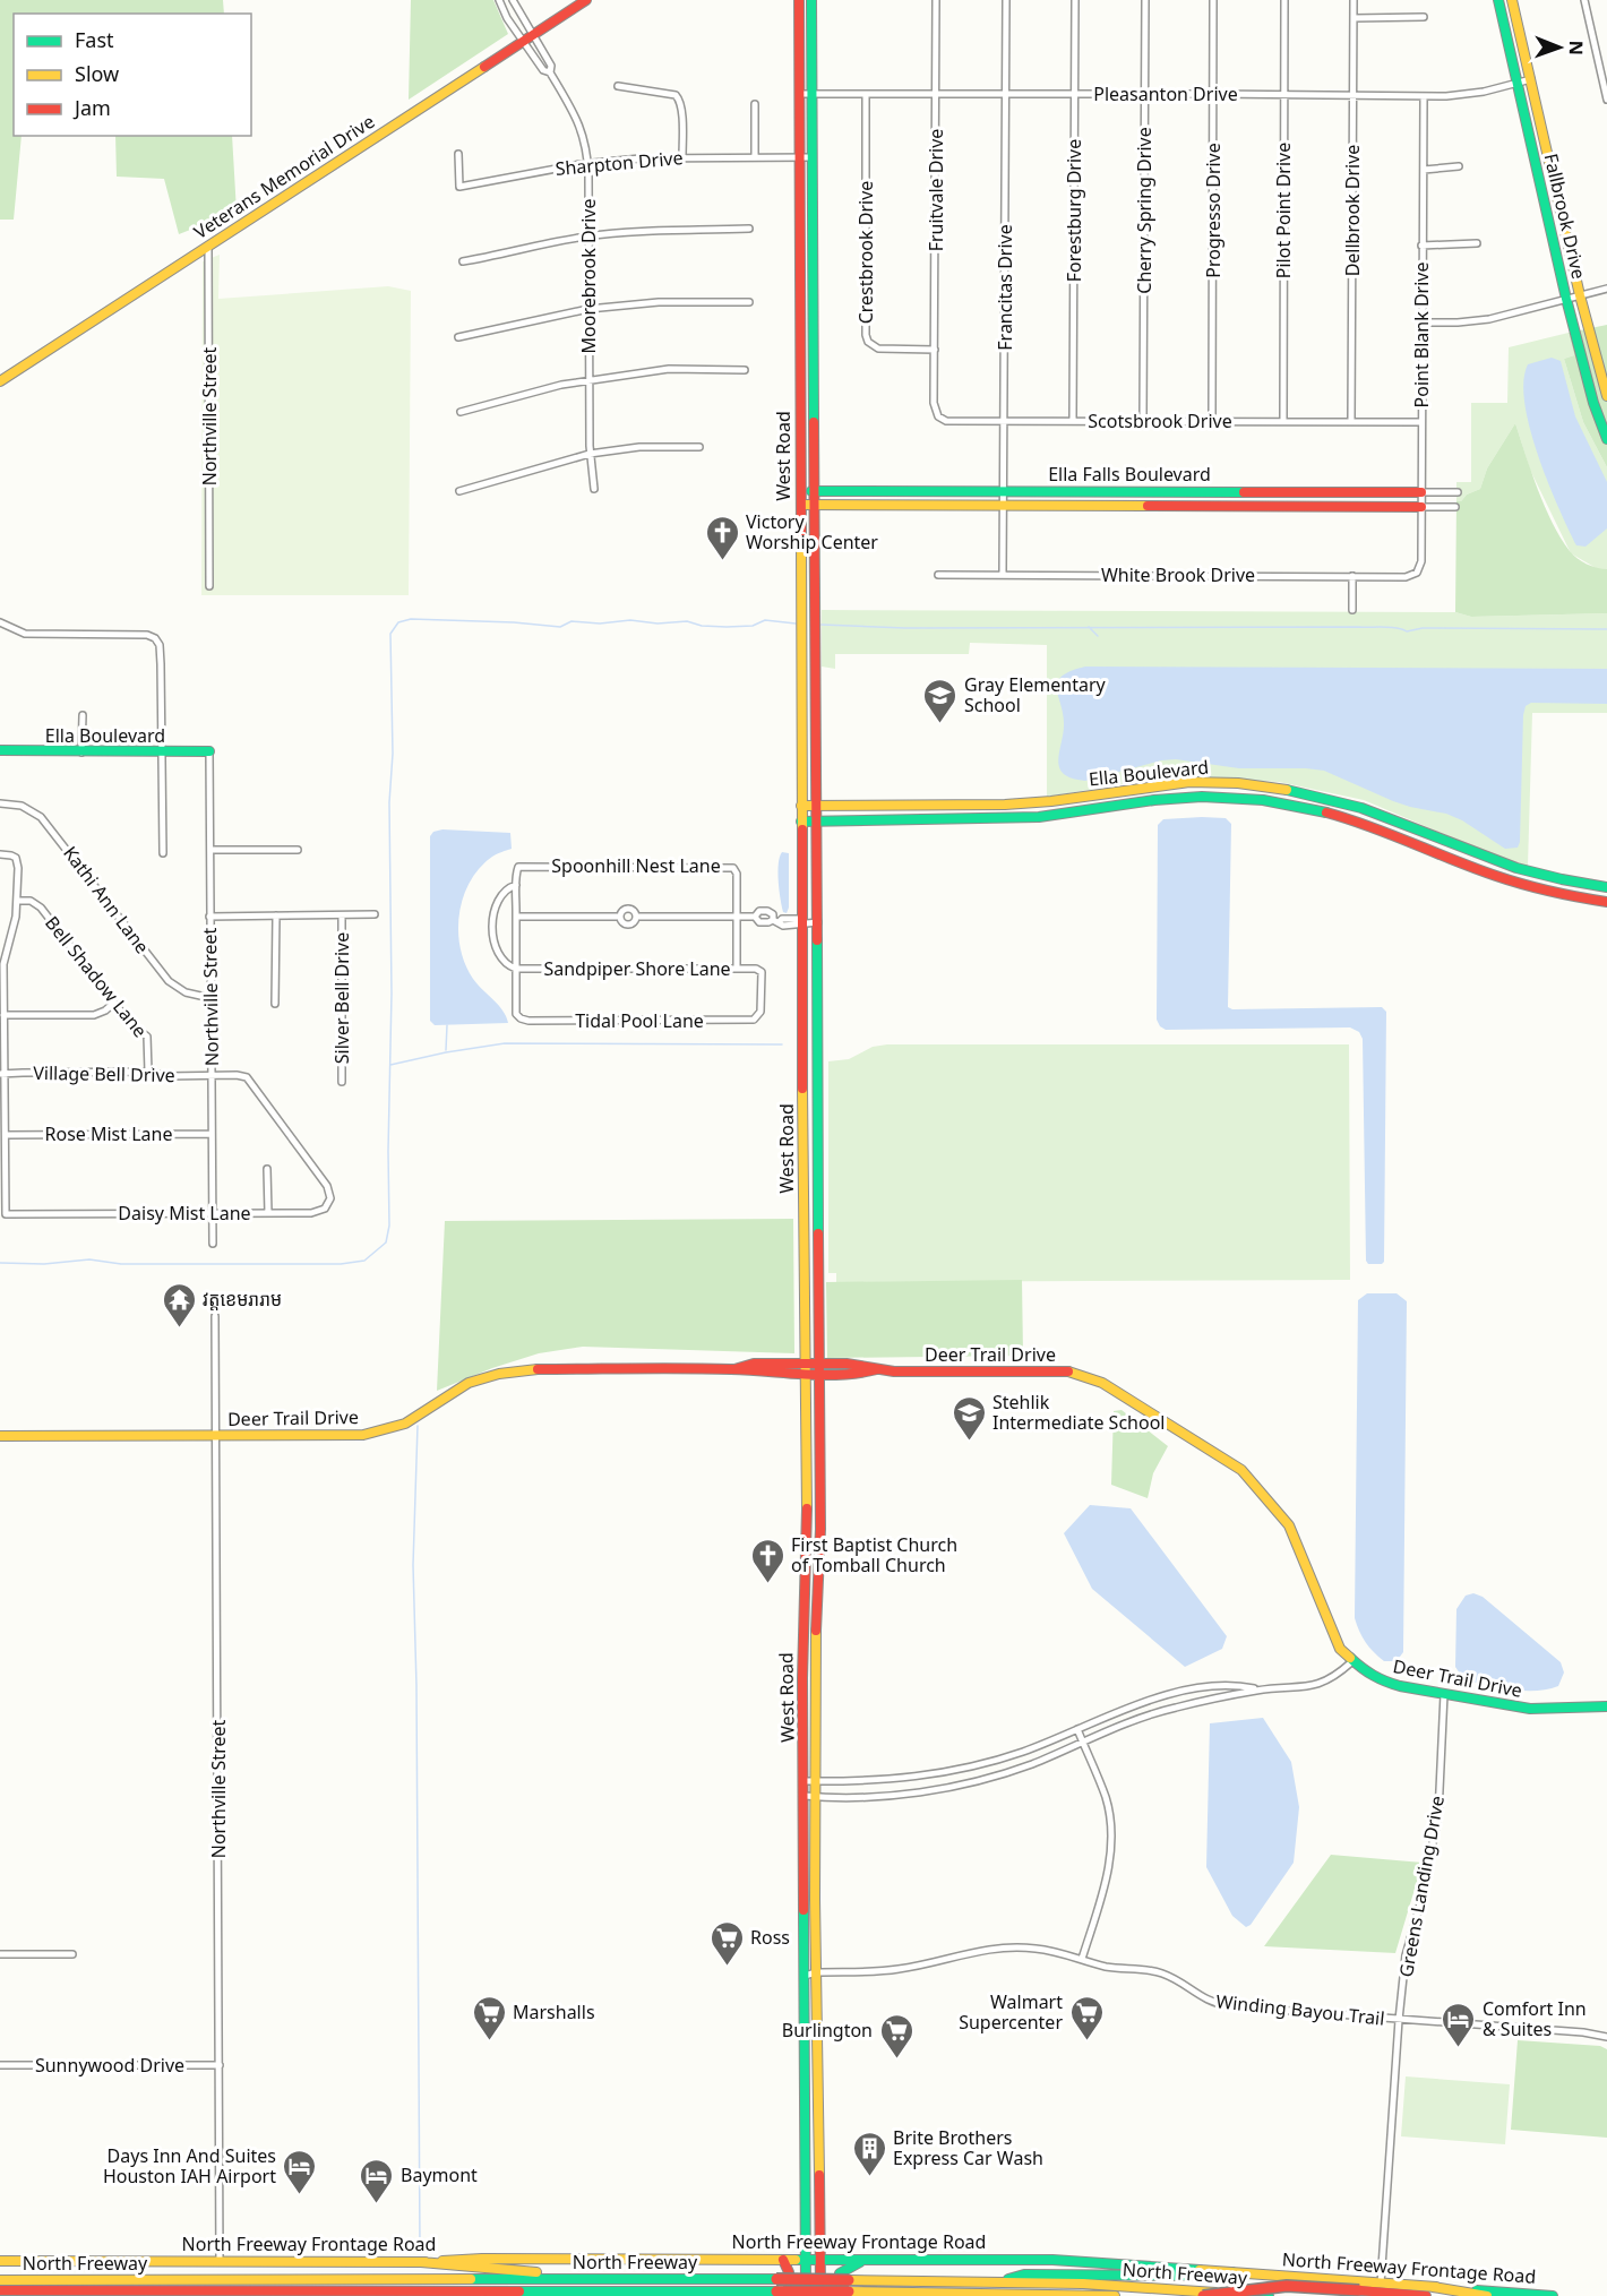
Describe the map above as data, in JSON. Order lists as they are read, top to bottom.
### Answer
{
  "streets": {
    "main road": [
      "Veterans Memorial Drive",
      "Fallbrook Drive",
      "West Road",
      "Ella Falls Boulevard",
      "Ella Boulevard",
      "Deer Trail Drive",
      "North Freeway Frontage Road",
      "North Freeway"
    ],
    "street": [
      "Pleasanton Drive",
      "Sharpton Drive",
      "Fruitvale Drive",
      "Forestburg Drive",
      "Cherry Spring Drive",
      "Progresso Drive",
      "Pilot Point Drive",
      "Dellbrook Drive",
      "Crestbrook Drive",
      "Moorebrook Drive",
      "Francitas Drive",
      "Point Blank Drive",
      "Northville Street",
      "Scotsbrook Drive",
      "White Brook Drive",
      "Spoonhill Nest Lane",
      "Kathi Ann Lane",
      "Sandpiper Shore Lane",
      "Bell Shadow Lane",
      "Silver Bell Drive",
      "Tidal Pool Lane",
      "Village Bell Drive",
      "Rose Mist Lane",
      "Daisy Mist Lane",
      "Greens Landing Drive",
      "Winding Bayou Trail",
      "Sunnywood Drive"
    ]
  },
  "crossings": [
    ["Pleasanton Drive", "Fruitvale Drive"],
    ["Pleasanton Drive", "Forestburg Drive"],
    ["Pleasanton Drive", "Cherry Spring Drive"],
    ["Pleasanton Drive", "Progresso Drive"],
    ["Pleasanton Drive", "Pilot Point Drive"],
    ["Pleasanton Drive", "Dellbrook Drive"],
    ["Pleasanton Drive", "Fallbrook Drive"],
    ["Pleasanton Drive", "Crestbrook Drive"],
    ["Pleasanton Drive", "Francitas Drive"],
    ["Pleasanton Drive", "Point Blank Drive"],
    ["Pleasanton Drive", "West Road"],
    ["Sharpton Drive", "Moorebrook Drive"],
    ["Sharpton Drive", "West Road"],
    ["Veterans Memorial Drive", "Moorebrook Drive"],
    ["Veterans Memorial Drive", "Northville Street"],
    ["Fruitvale Drive", "Crestbrook Drive"],
    ["Fruitvale Drive", "Scotsbrook Drive"],
    ["Forestburg Drive", "Scotsbrook Drive"],
    ["Cherry Spring Drive", "Scotsbrook Drive"],
    ["Progresso Drive", "Scotsbrook Drive"],
    ["Pilot Point Drive", "Scotsbrook Drive"],
    ["Dellbrook Drive", "Scotsbrook Drive"],
    ["Francitas Drive", "Scotsbrook Drive"],
    ["Francitas Drive", "Ella Falls Boulevard"],
    ["Francitas Drive", "White Brook Drive"],
    ["Point Blank Drive", "Scotsbrook Drive"],
    ["Point Blank Drive", "Ella Falls Boulevard"],
    ["Point Blank Drive", "White Brook Drive"],
    ["Northville Street", "Ella Boulevard"],
    ["Northville Street", "Kathi Ann Lane"],
    ["Northville Street", "Village Bell Drive"],
    ["Northville Street", "Rose Mist Lane"],
    ["Northville Street", "Daisy Mist Lane"],
    ["Northville Street", "Deer Trail Drive"],
    ["Northville Street", "Sunnywood Drive"],
    ["Northville Street", "North Freeway Frontage Road"],
    ["West Road", "Ella Falls Boulevard"],
    ["West Road", "Ella Boulevard"],
    ["West Road", "Deer Trail Drive"],
    ["West Road", "Winding Bayou Trail"],
    ["West Road", "North Freeway Frontage Road"],
    ["Spoonhill Nest Lane", "Sandpiper Shore Lane"],
    ["Sandpiper Shore Lane", "Tidal Pool Lane"],
    ["Bell Shadow Lane", "Village Bell Drive"],
    ["Village Bell Drive", "Daisy Mist Lane"],
    ["Rose Mist Lane", "Daisy Mist Lane"],
    ["Deer Trail Drive", "Greens Landing Drive"],
    ["Greens Landing Drive", "Winding Bayou Trail"],
    ["Greens Landing Drive", "North Freeway Frontage Road"]
  ],
  "places": {
    "church": ["Victory Worship Center", "First Baptist Church of Tomball Church"],
    "school or university": ["Gray Elementary School", "Stehlik Intermediate School"],
    "temple": ["វត្តខេមរារាម"],
    "supermarket": [
      "Ross",
      "Marshalls",
      "Walmart Supercenter",
      "Burlington"
    ],
    "hotel": ["Comfort Inn & Suites", "Days Inn And Suites Houston IAH Airport", "Baymont"],
    "building": ["Brite Brothers Express Car Wash"]
  },
  "legend": ["Fast", "Slow", "Jam"],
  "north": "right"
}
